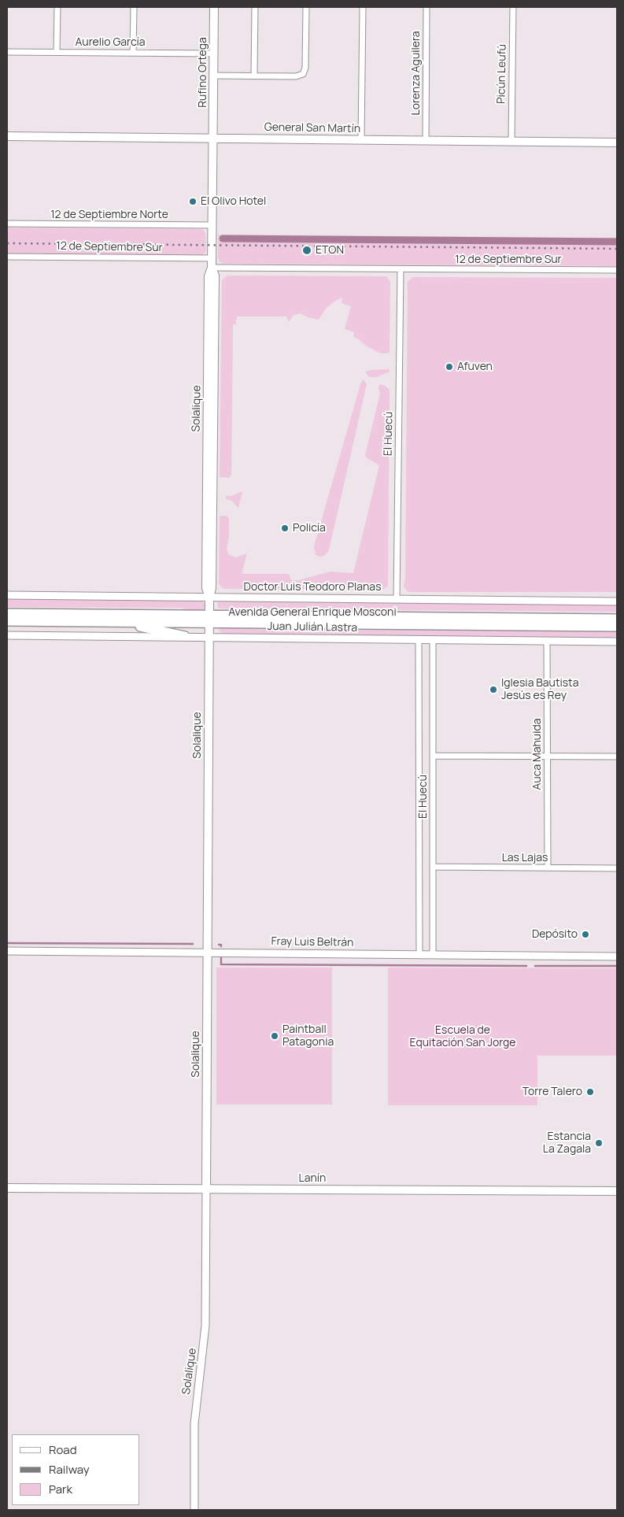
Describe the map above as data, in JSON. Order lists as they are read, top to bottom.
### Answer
{
  "streets": {
    "highway": ["Avenida General Enrique Mosconi"],
    "main road": [
      "Rufino Ortega",
      "General San Martín",
      "Solalique",
      "Lanín"
    ],
    "street": [
      "Aurelio García",
      "Lorenza Aguilera",
      "Picún Leufú",
      "12 de Septiembre Norte",
      "12 de Septiembre Sur",
      "El Huecú",
      "Doctor Luis Teodoro Planas",
      "Juan Julián Lastra",
      "Auca Mahuida",
      "Las Lajas",
      "Fray Luis Beltrán"
    ]
  },
  "crossings": [
    ["Aurelio García", "Rufino Ortega"],
    ["Rufino Ortega", "General San Martín"],
    ["Rufino Ortega", "Solalique"],
    ["Lorenza Aguilera", "General San Martín"],
    ["Picún Leufú", "General San Martín"],
    ["General San Martín", "Solalique"],
    ["12 de Septiembre Norte", "Solalique"],
    ["12 de Septiembre Sur", "Solalique"],
    ["12 de Septiembre Sur", "El Huecú"],
    ["Solalique", "Doctor Luis Teodoro Planas"],
    ["Solalique", "Avenida General Enrique Mosconi"],
    ["Solalique", "Juan Julián Lastra"],
    ["Solalique", "Fray Luis Beltrán"],
    ["Solalique", "Lanín"],
    ["El Huecú", "Doctor Luis Teodoro Planas"],
    ["El Huecú", "Juan Julián Lastra"],
    ["El Huecú", "Las Lajas"],
    ["El Huecú", "Fray Luis Beltrán"],
    ["Juan Julián Lastra", "Auca Mahuida"],
    ["Auca Mahuida", "Las Lajas"]
  ],
  "parks": ["Escuela de Equitación San Jorge"],
  "places": [
    "El Olivo Hotel",
    "ETON",
    "Afuven",
    "Policía",
    "Iglesia Bautista Jesús es Rey",
    "Depósito",
    "Paintball Patagonia",
    "Torre Talero",
    "Estancia La Zagala"
  ],
  "legend": ["Road", "Railway", "Park"]
}
